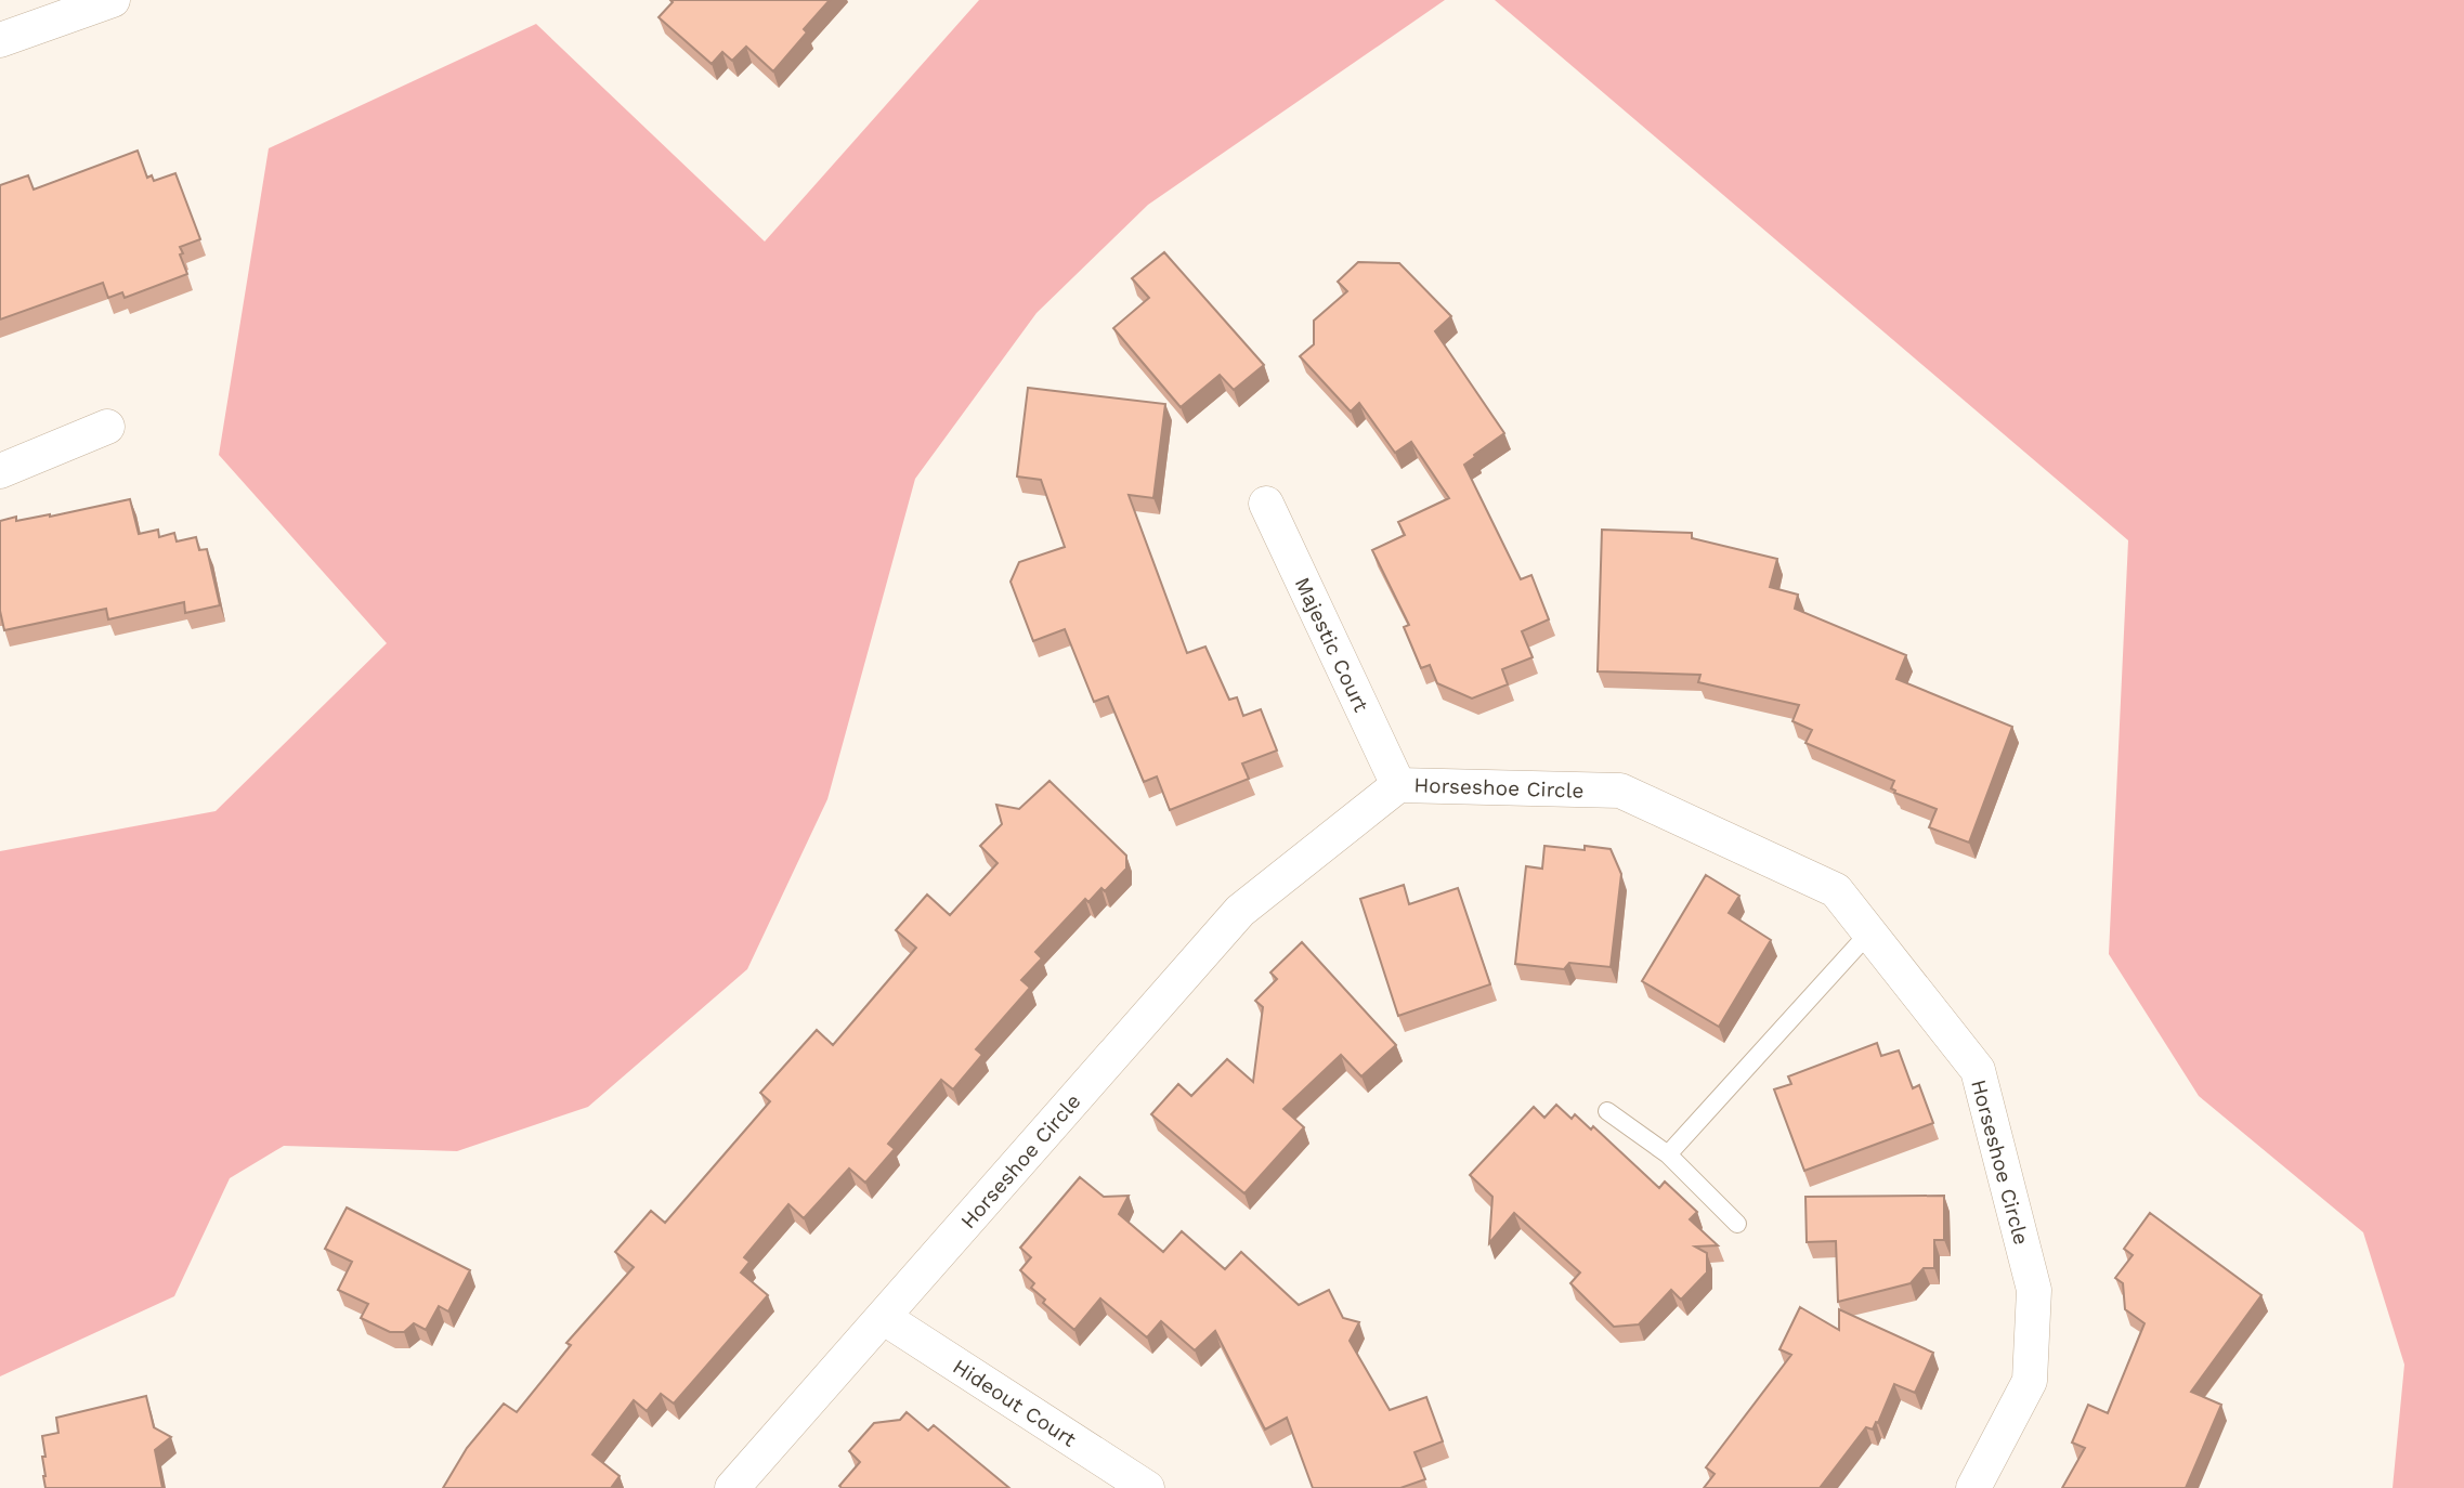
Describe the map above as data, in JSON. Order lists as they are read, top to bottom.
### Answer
{
  "streets": {
    "street": ["Majestic Court", "Horseshoe Circle", "Hideout Court"]
  },
  "crossings": [
    ["Majestic Court", "Horseshoe Circle"],
    ["Horseshoe Circle", "Hideout Court"]
  ]
}
